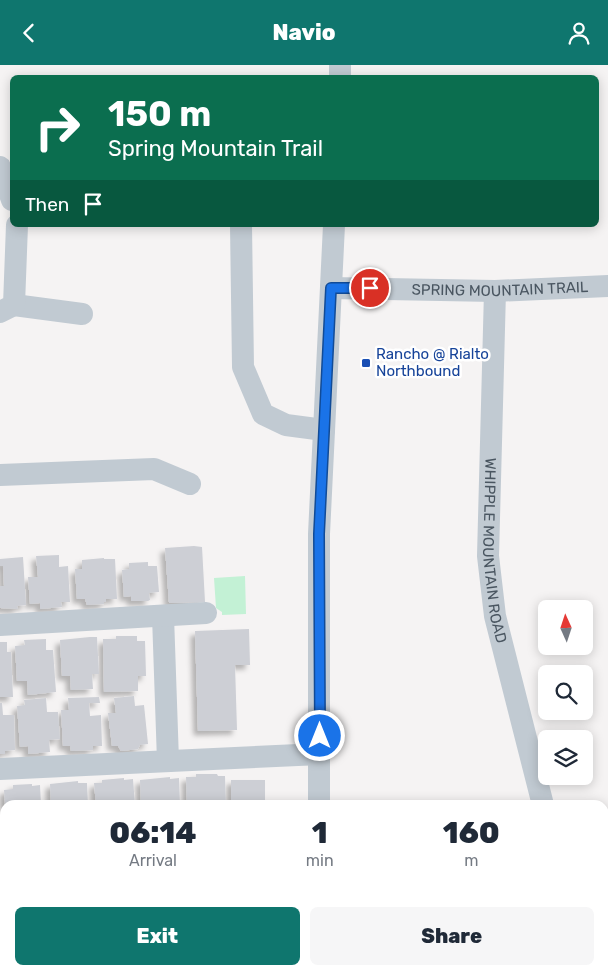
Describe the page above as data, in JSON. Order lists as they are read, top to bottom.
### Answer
{
  "streets": {
    "street": ["SPRING MOUNTAIN TRAIL", "WHIPPLE MOUNTAIN ROAD"]
  },
  "crossings": [
    ["SPRING MOUNTAIN TRAIL", "WHIPPLE MOUNTAIN ROAD"]
  ],
  "places": {
    "transit": ["Rancho @ Rialto Northbound"]
  },
  "north": "top",
  "page": {
    "header": "Navio",
    "turn": ["150 m", "Spring Mountain Trail"],
    "then": "Then",
    "eta": [
      "06:14",
      "Arrival",
      "1",
      "min",
      "160",
      "m"
    ],
    "buttons": ["Exit", "Share"]
  }
}
